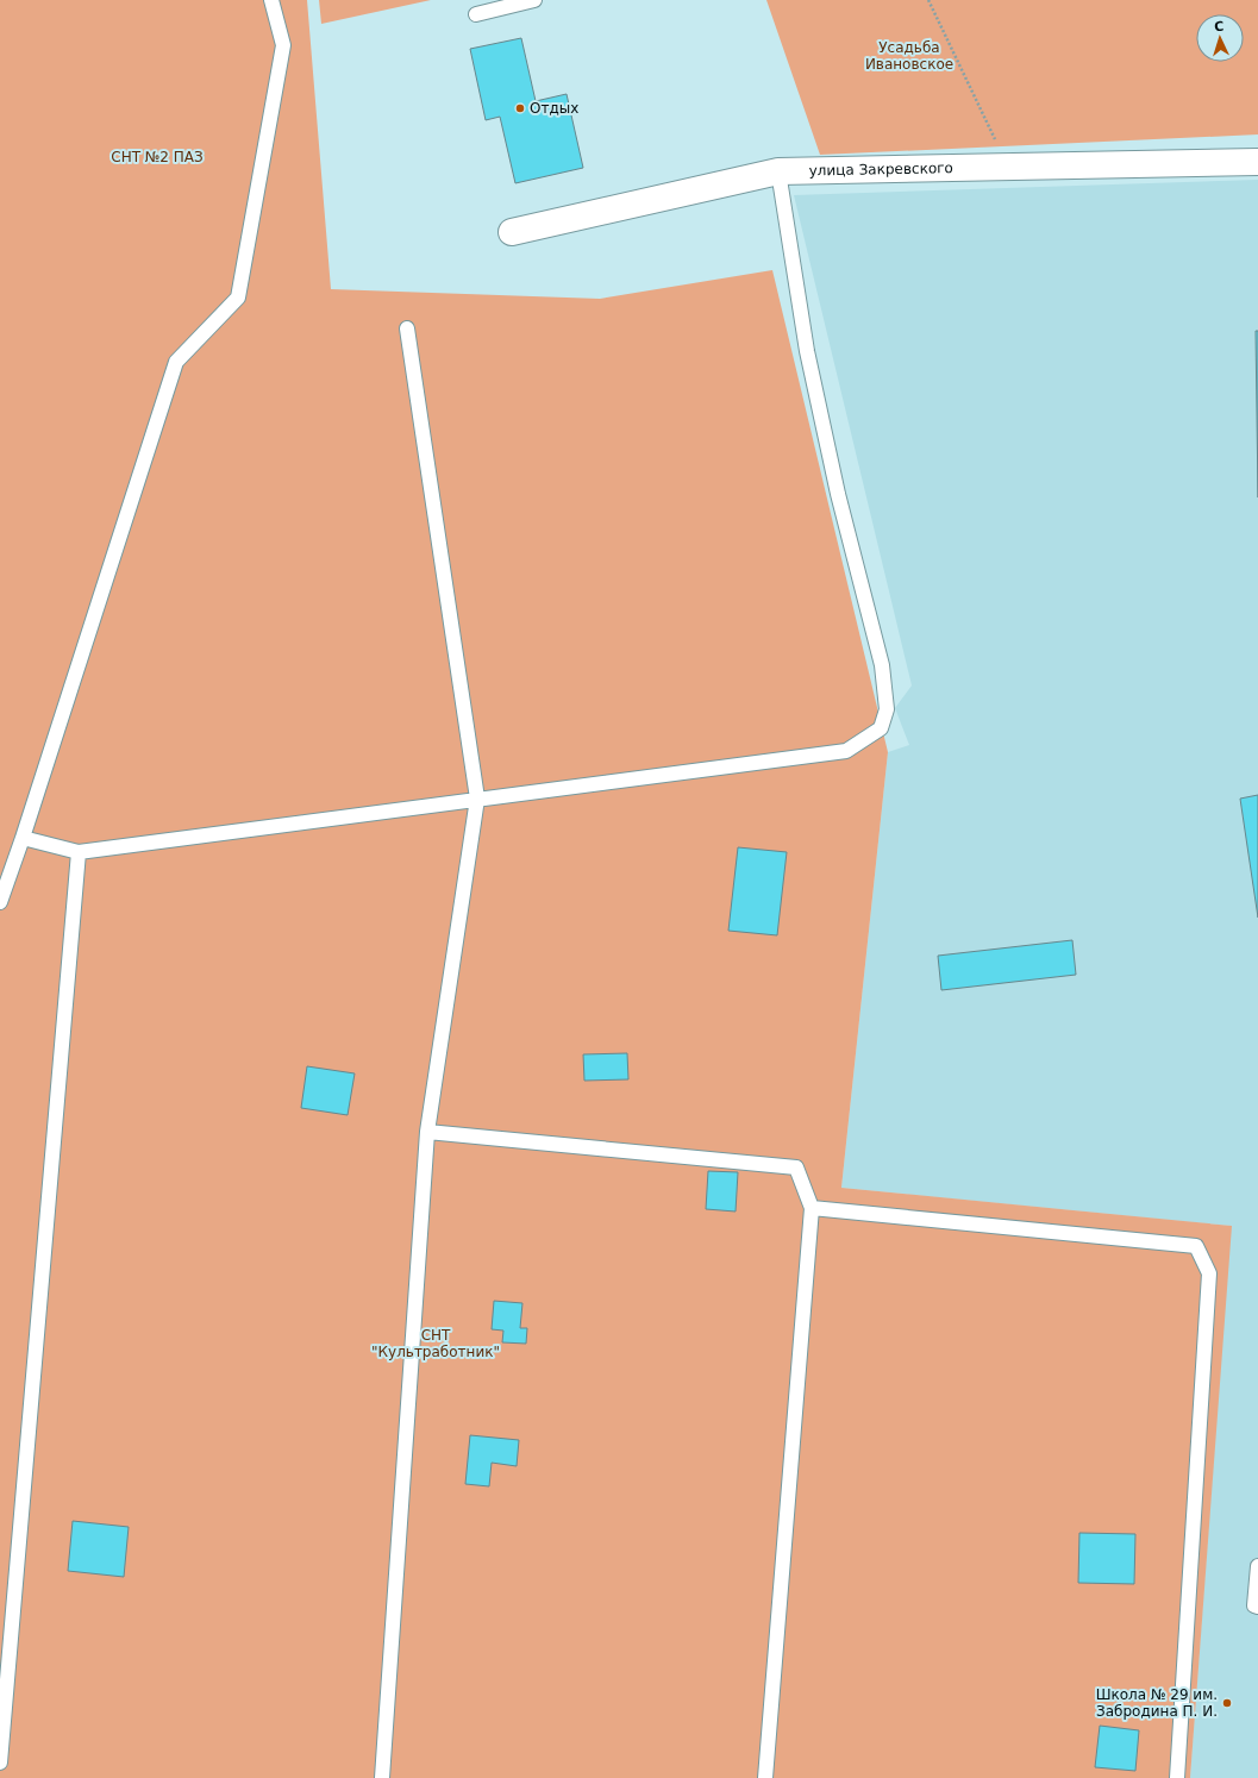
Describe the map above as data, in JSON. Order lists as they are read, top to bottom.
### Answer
{
  "streets": {
    "street": ["улица Закревского"]
  },
  "parks": ["Усадьба Ивановское", "СНТ №2 ПАЗ", "СНТ \"Культработник\""],
  "places": ["Отдых", "Школа № 29 им. Забродина П. И."],
  "north": "top"
}
